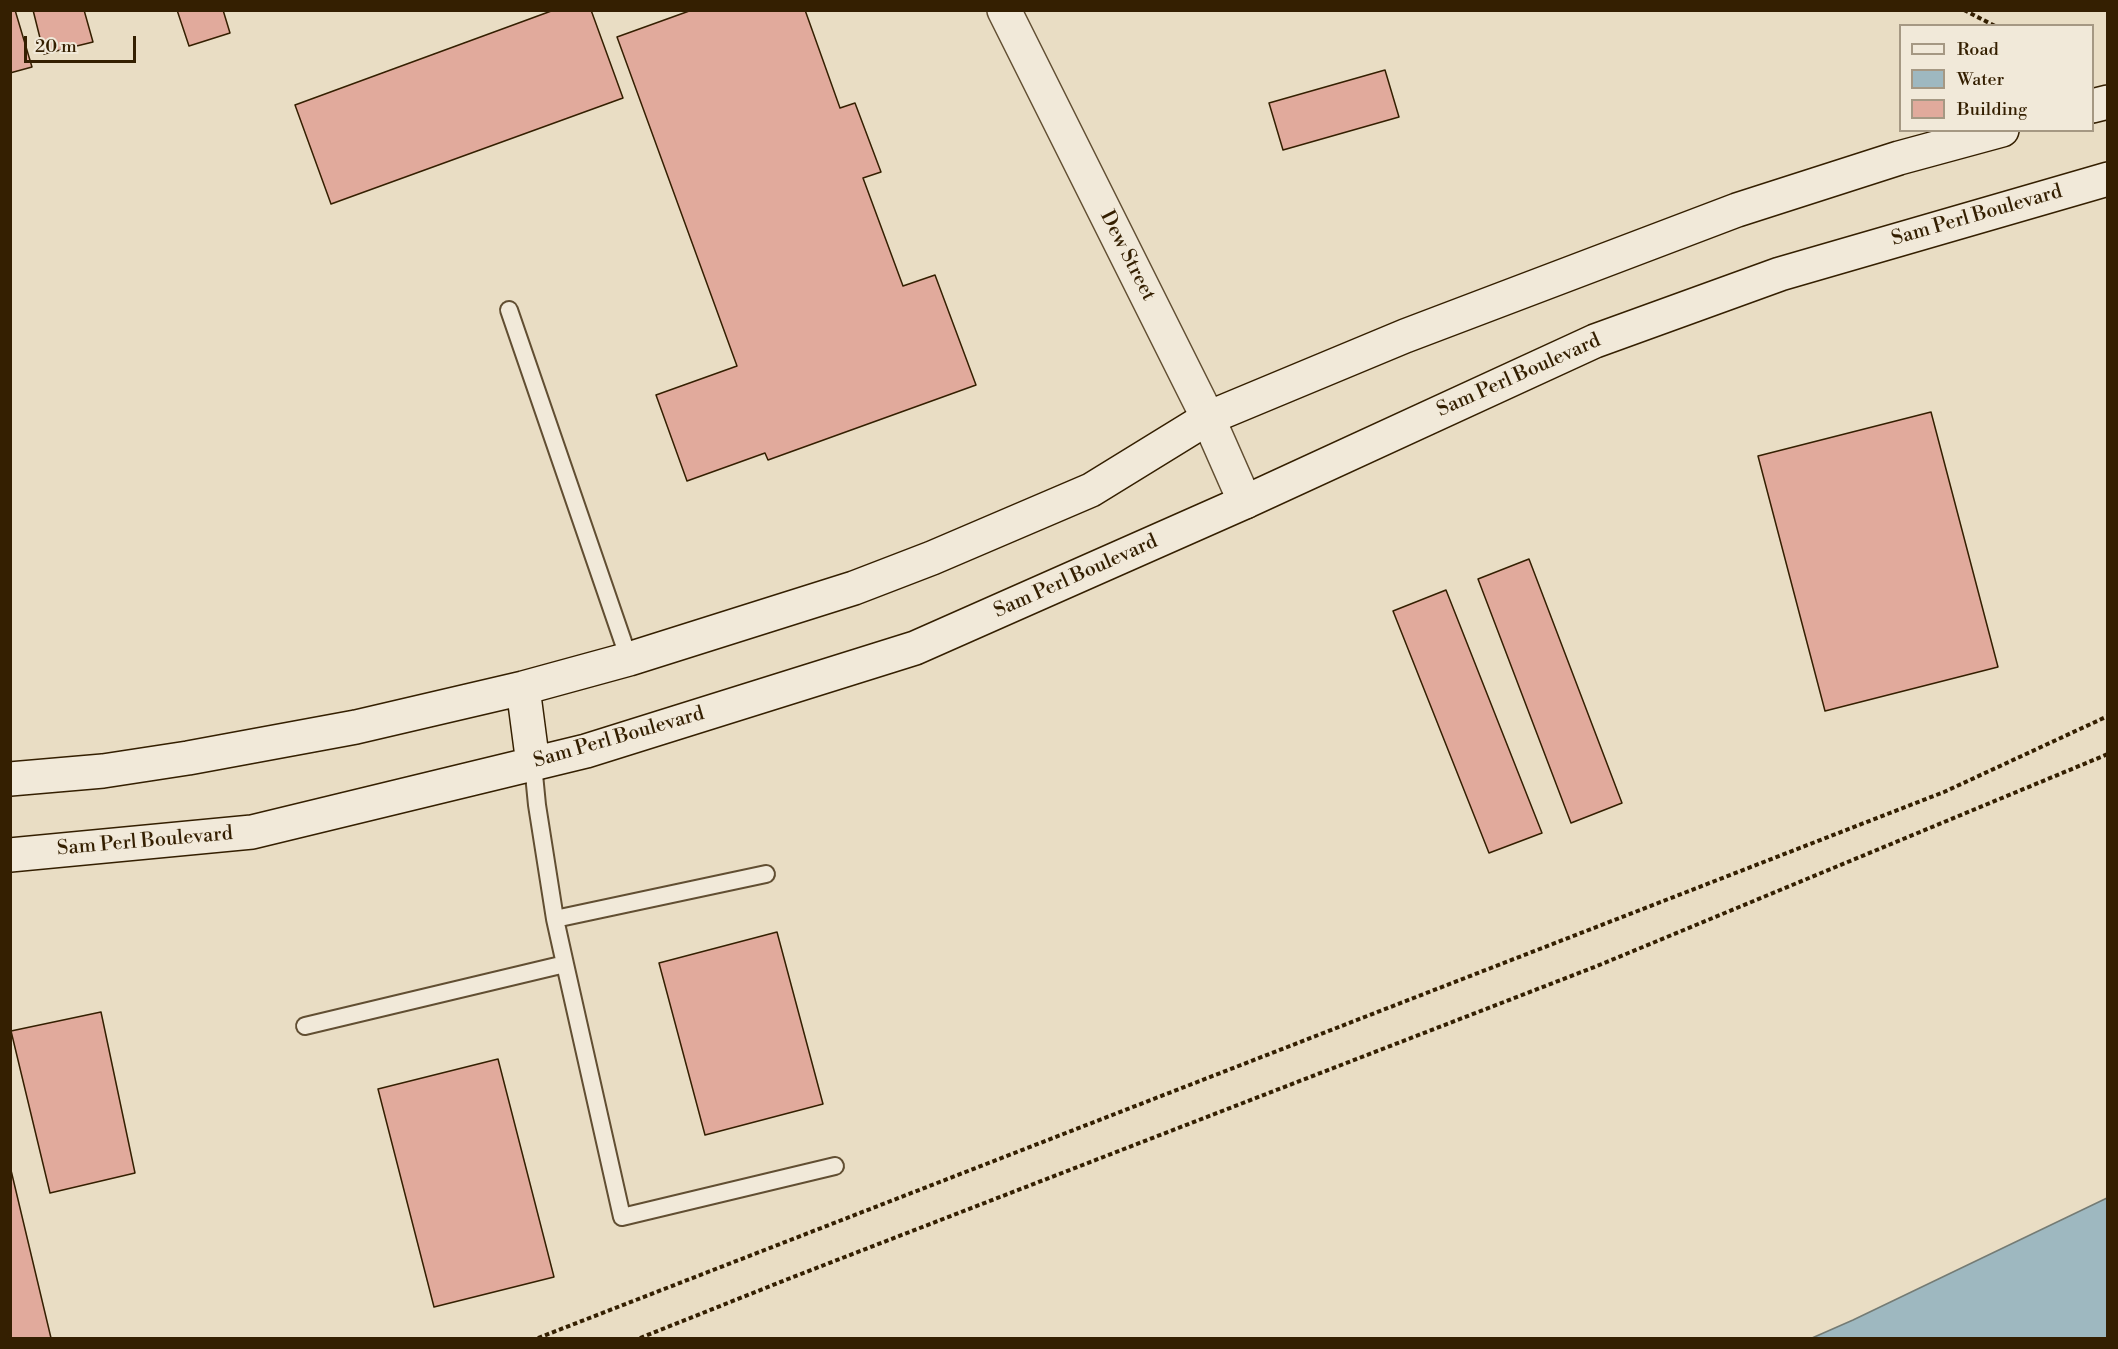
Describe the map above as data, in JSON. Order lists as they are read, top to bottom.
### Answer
{
  "streets": {
    "main road": ["Sam Perl Boulevard", "Dew Street"]
  },
  "crossings": [
    ["Sam Perl Boulevard", "Dew Street"]
  ],
  "legend": ["Road", "Water", "Building"],
  "scale_bar": "20 m"
}
